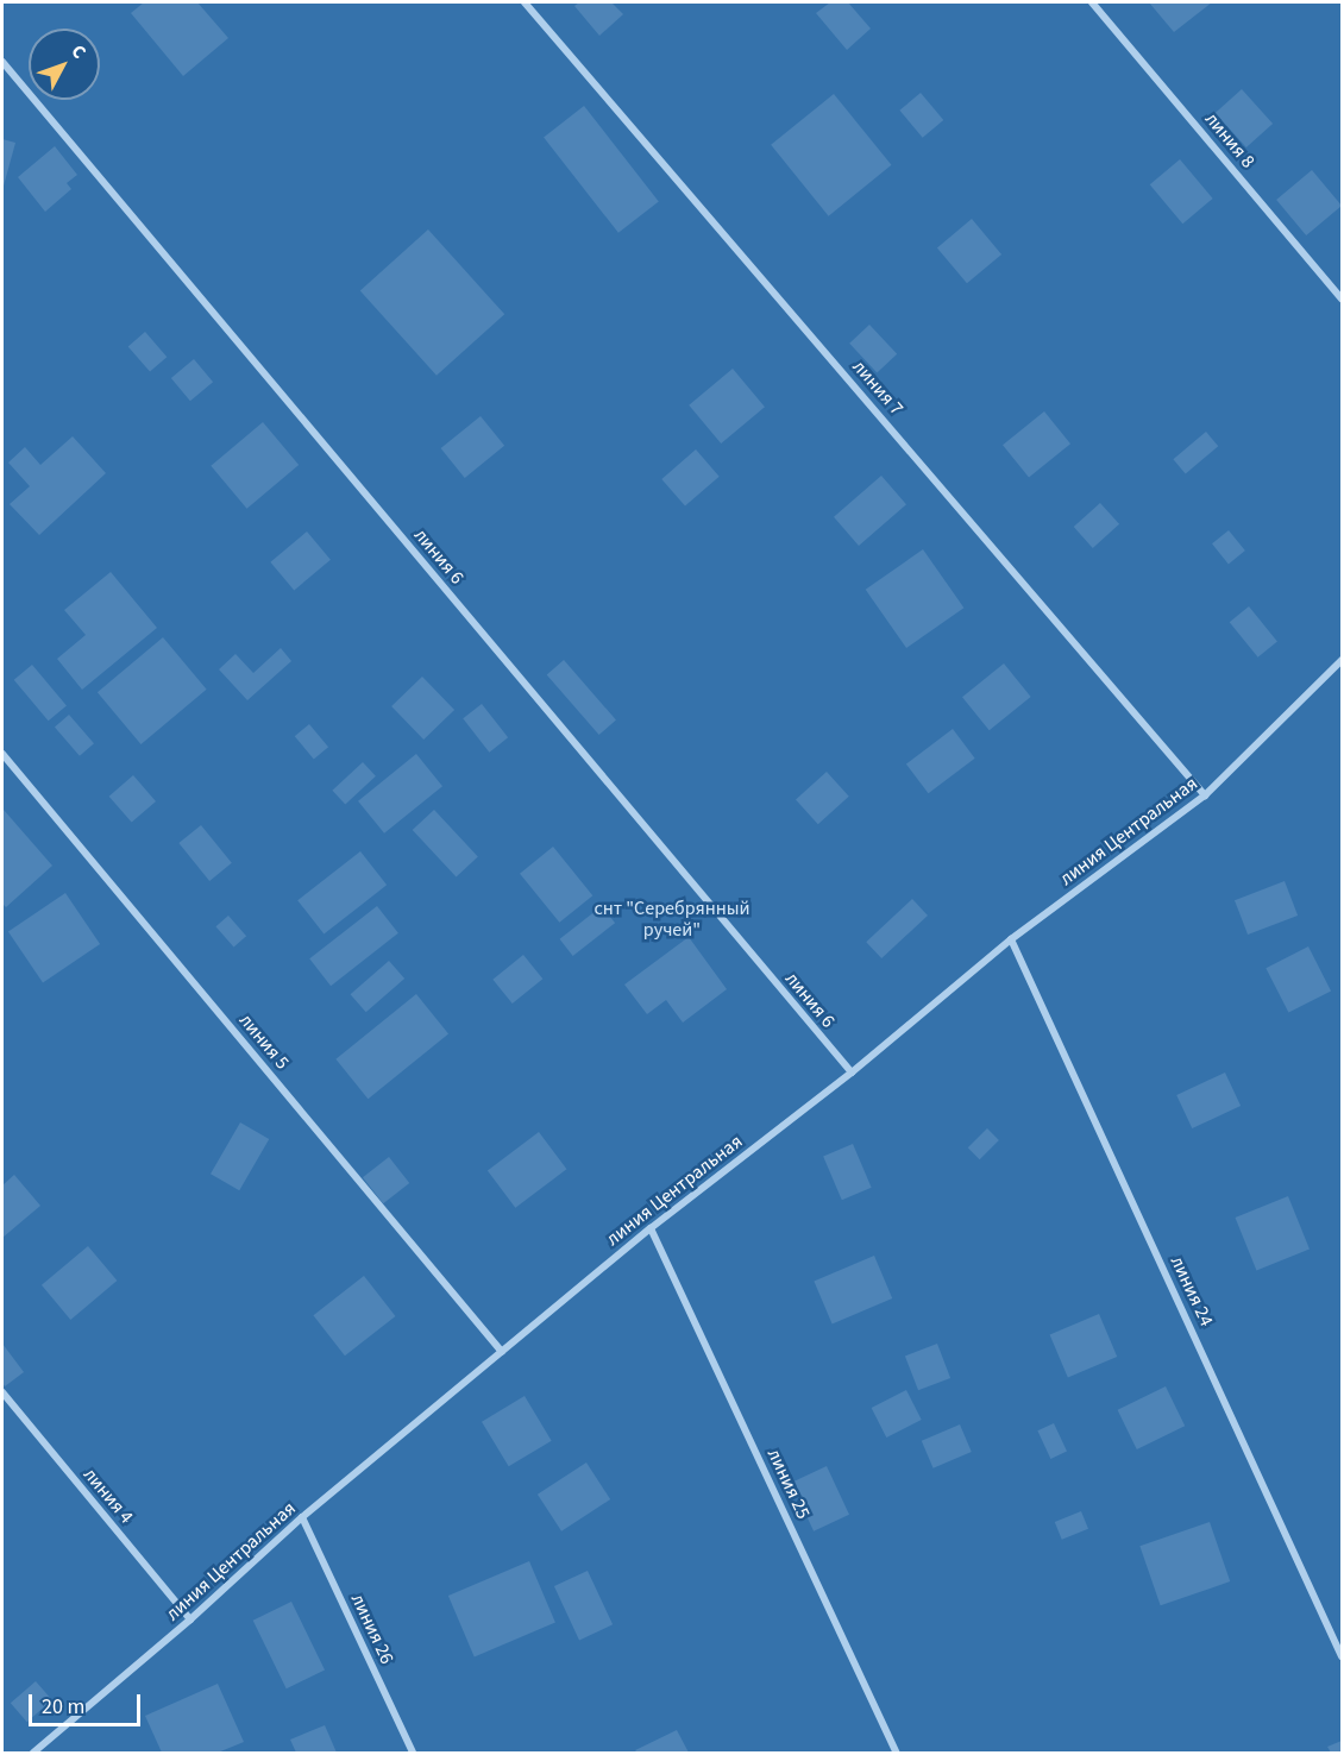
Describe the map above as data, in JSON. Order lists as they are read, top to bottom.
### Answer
{
  "streets": {
    "street": [
      "линия 8",
      "линия 7",
      "линия 6",
      "линия Центральная",
      "линия 5",
      "линия 24",
      "линия 25",
      "линия 4",
      "линия 26"
    ]
  },
  "crossings": [
    ["линия 7", "линия Центральная"],
    ["линия 6", "линия Центральная"],
    ["линия Центральная", "линия 5"],
    ["линия Центральная", "линия 24"],
    ["линия Центральная", "линия 25"],
    ["линия Центральная", "линия 4"],
    ["линия Центральная", "линия 26"]
  ],
  "parks": ["снт \"Серебрянный ручей\""],
  "scale_bar": "20 m",
  "north": "top right"
}
